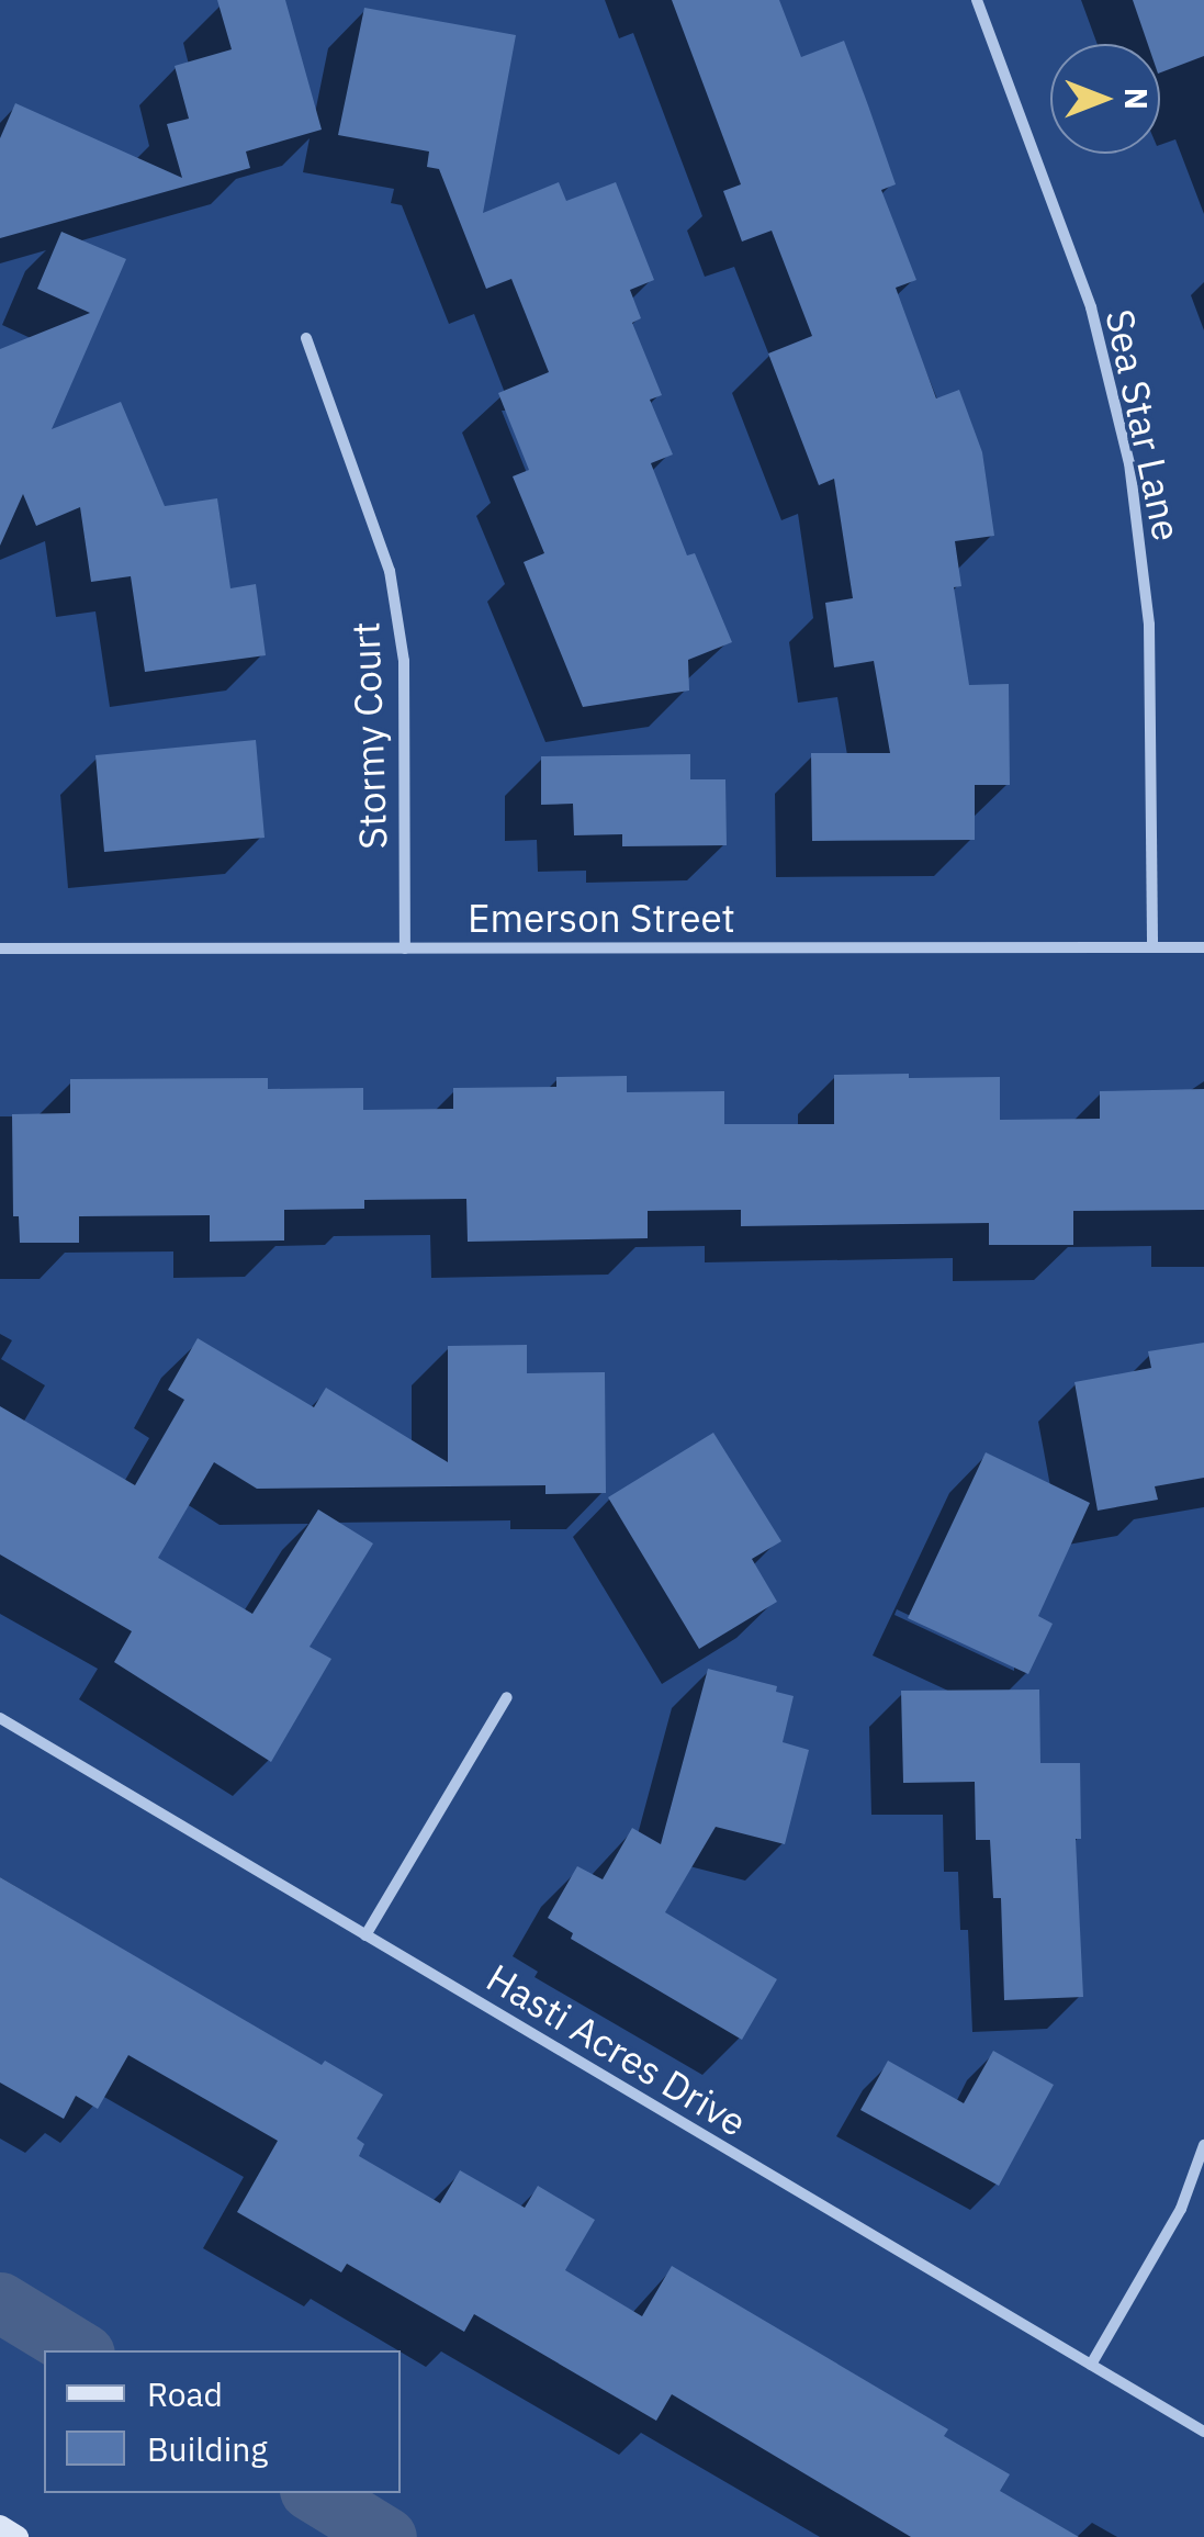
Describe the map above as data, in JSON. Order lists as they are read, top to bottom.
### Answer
{
  "streets": {
    "street": [
      "Sea Star Lane",
      "Stormy Court",
      "Emerson Street",
      "Hasti Acres Drive"
    ]
  },
  "crossings": [
    ["Sea Star Lane", "Emerson Street"],
    ["Stormy Court", "Emerson Street"]
  ],
  "legend": ["Road", "Building"],
  "north": "right"
}
